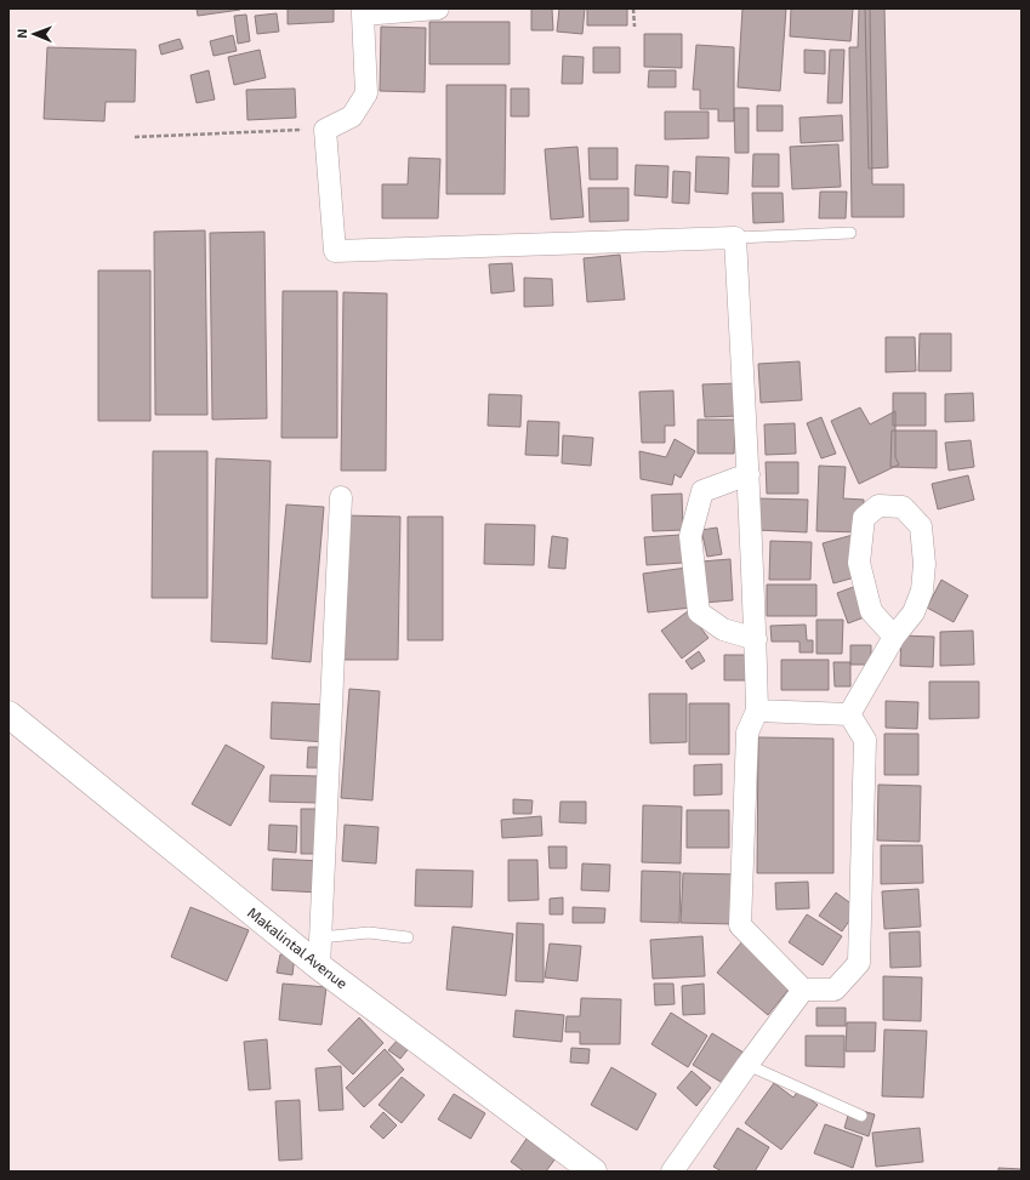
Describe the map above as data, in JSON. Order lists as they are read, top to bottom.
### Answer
{
  "streets": {
    "main road": ["Makalintal Avenue"]
  },
  "north": "left"
}
